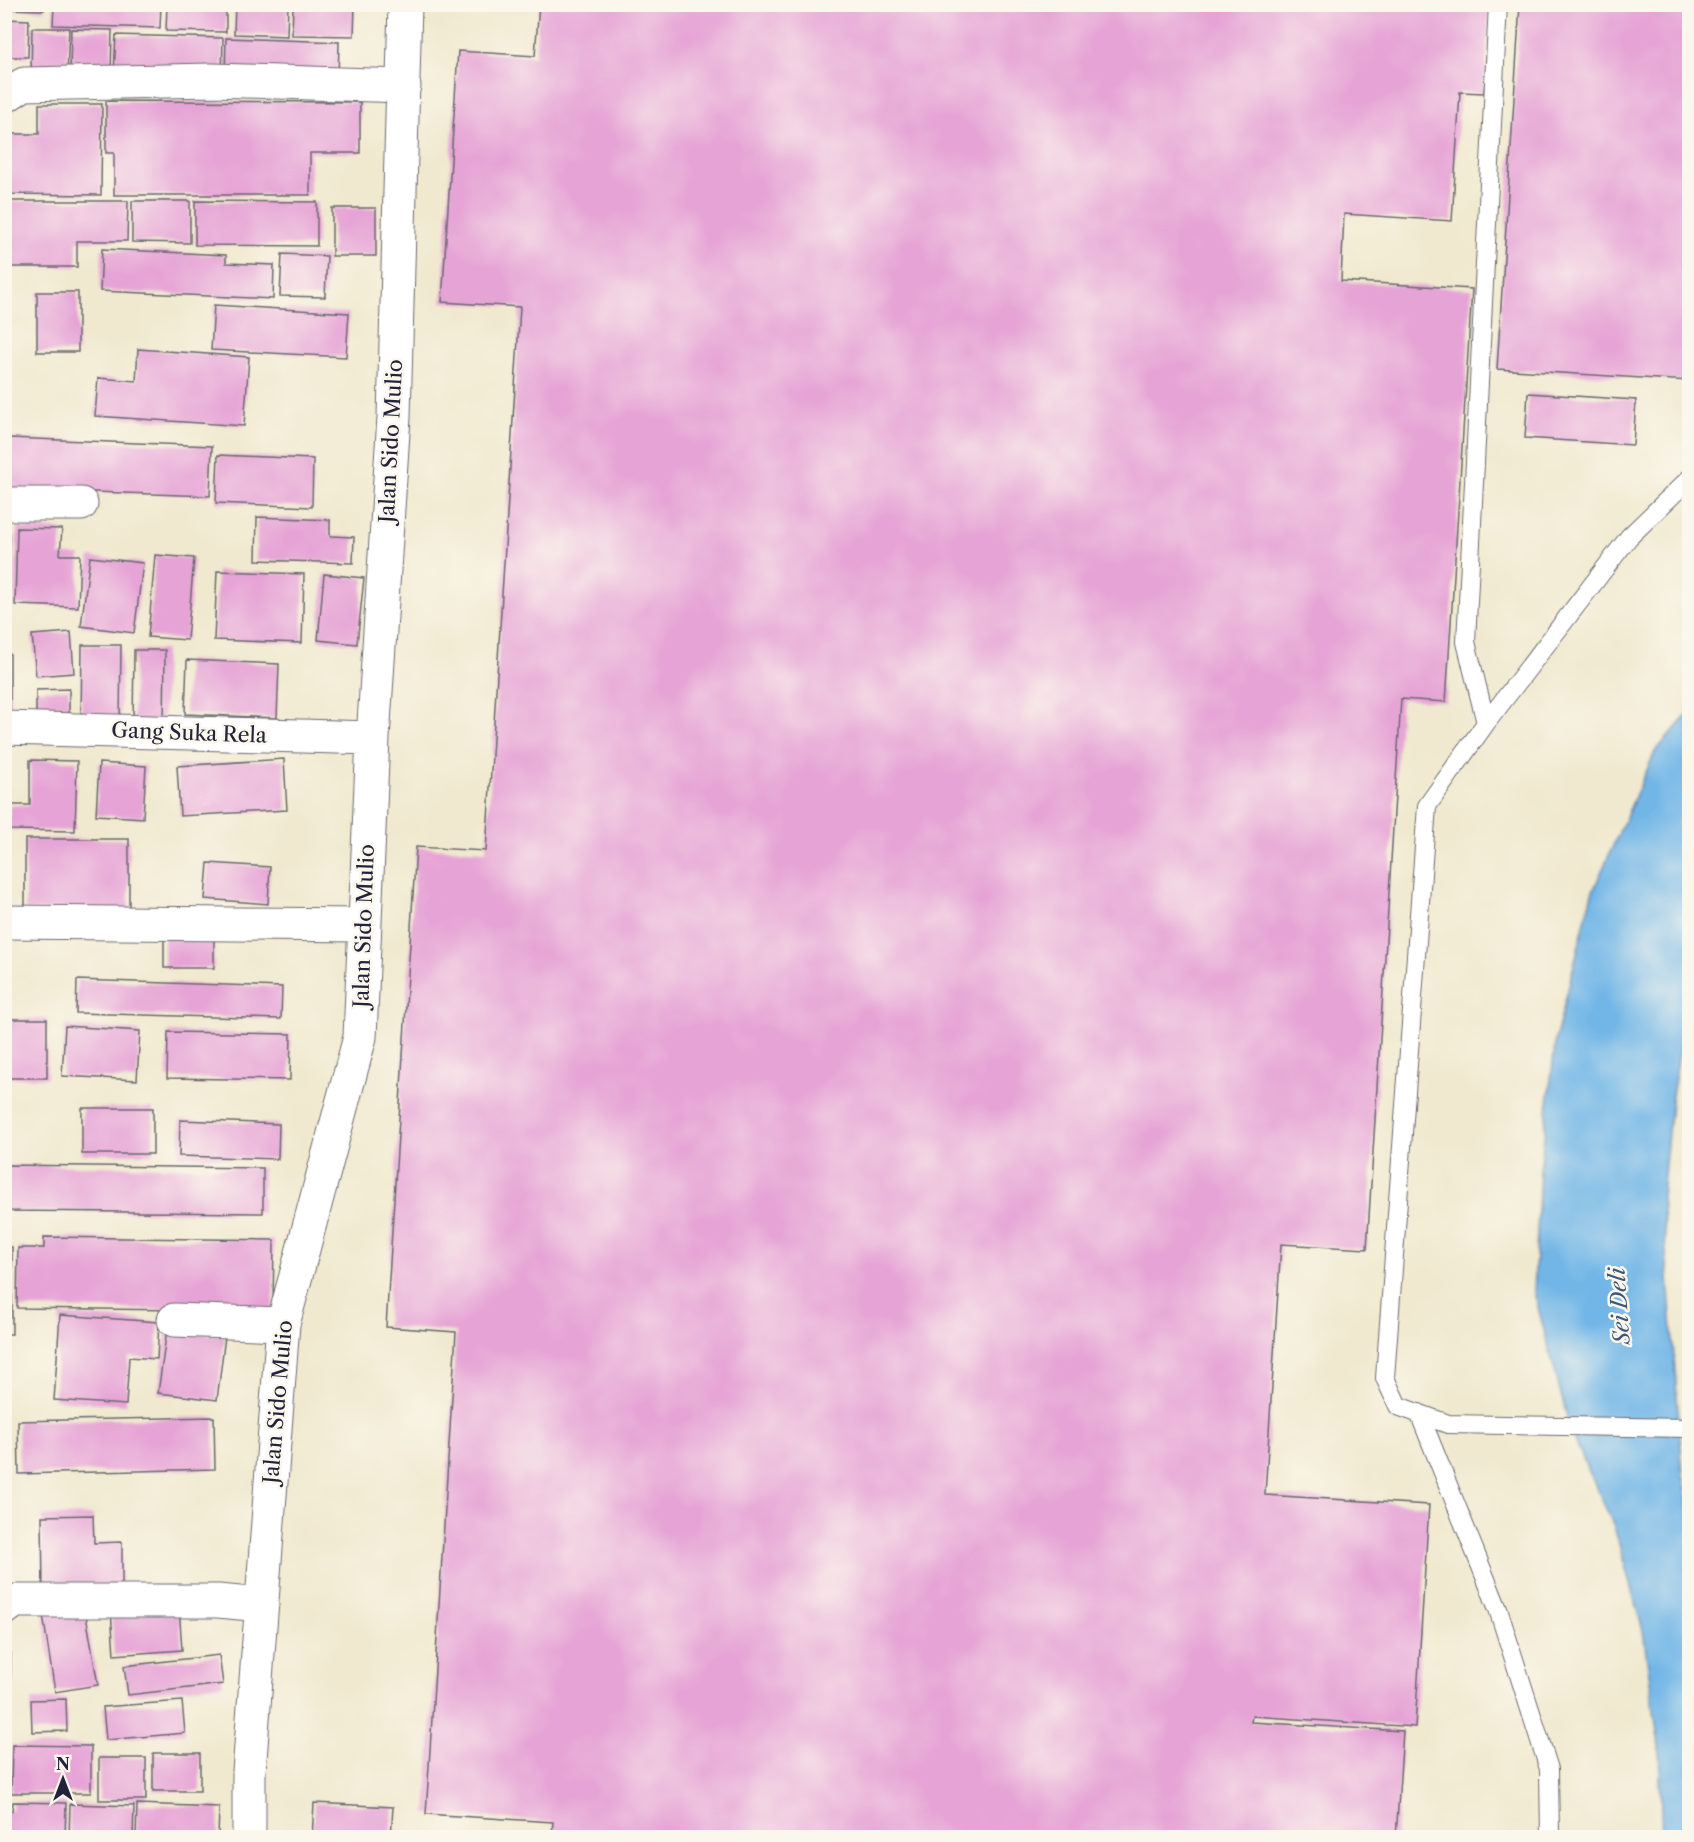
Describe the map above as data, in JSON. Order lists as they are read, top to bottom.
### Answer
{
  "streets": {
    "street": ["Jalan Sido Mulio", "Gang Suka Rela"]
  },
  "crossings": [
    ["Jalan Sido Mulio", "Gang Suka Rela"]
  ],
  "water": ["Sei Deli"],
  "north": "top"
}
